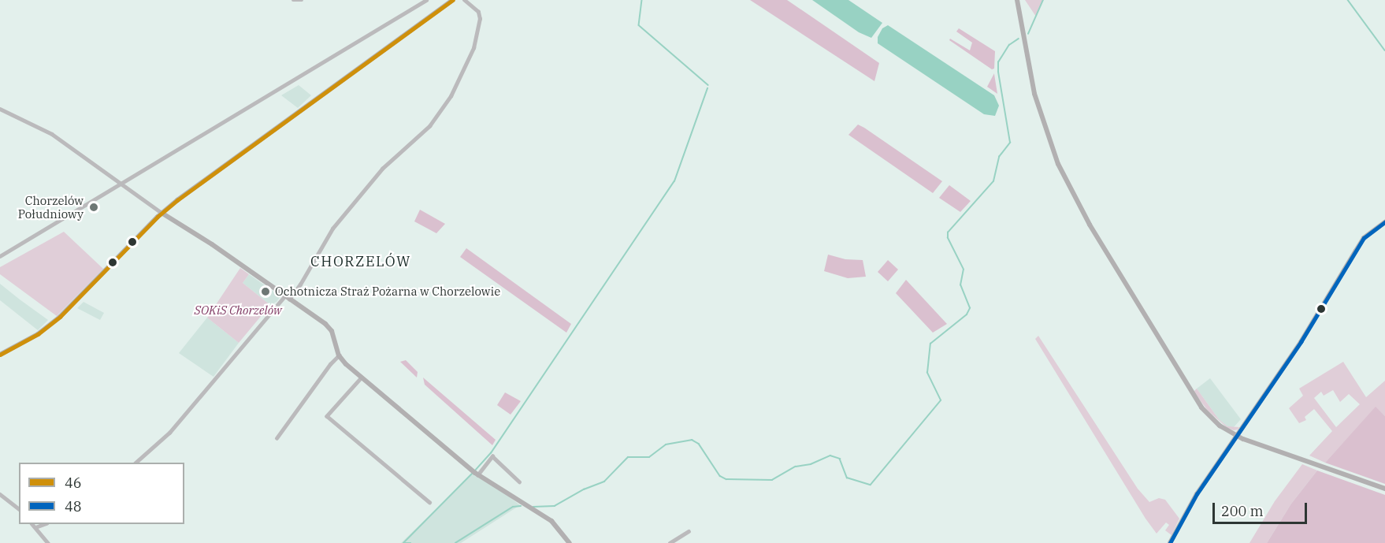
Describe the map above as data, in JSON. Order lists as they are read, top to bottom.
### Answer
{
  "districts": ["CHORZELÓW"],
  "parks": ["SOKiS Chorzelów"],
  "places": ["Chorzelów Południowy", "Ochotnicza Straż Pożarna w Chorzelowie"],
  "lines": ["transit line 46", "transit line 48"],
  "legend": ["46", "48"],
  "scale_bar": "200 m"
}
